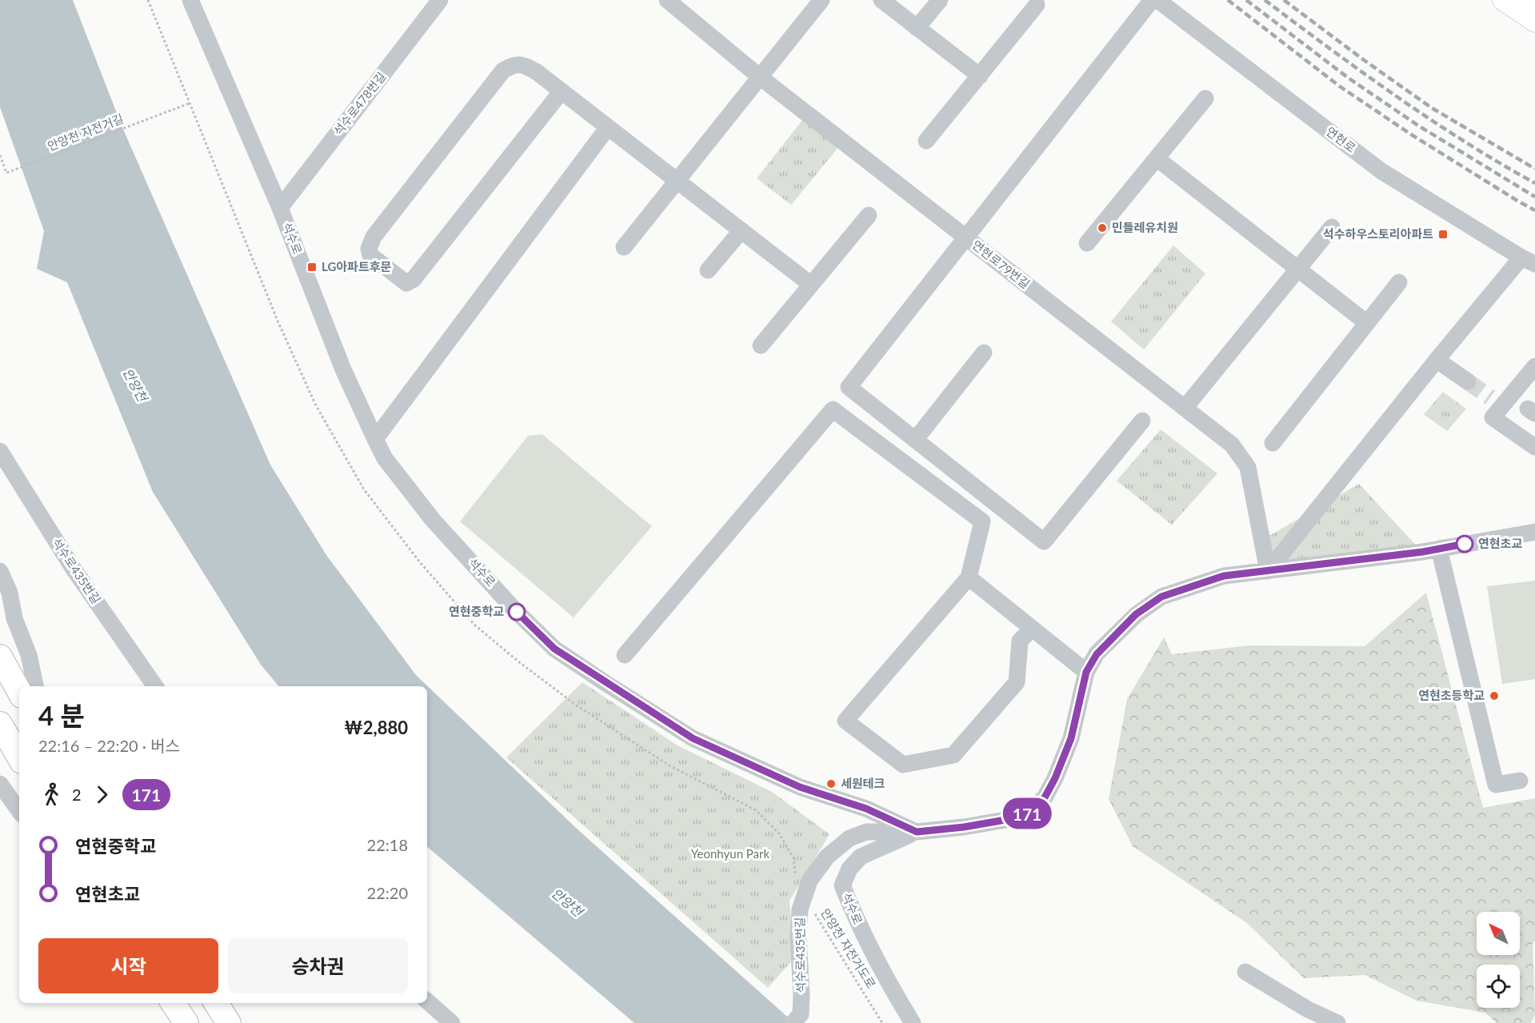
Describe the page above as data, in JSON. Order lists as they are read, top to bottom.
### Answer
{
  "streets": {
    "street": [
      "석수로478번길",
      "연현로",
      "석수로",
      "연현로79번길",
      "석수로435번길"
    ],
    "path": ["안양천 자전거길", "안양천 자전거도로"]
  },
  "crossings": [
    ["석수로478번길", "석수로"],
    ["석수로", "석수로435번길"],
    ["석수로435번길", "안양천 자전거도로"]
  ],
  "water": ["안양천"],
  "parks": ["Yeonhyun Park"],
  "places": {
    "other": [
      "민들레유치원",
      "연현초교",
      "연현중학교",
      "연현초등학교",
      "세원테크"
    ],
    "transit": ["석수하우스토리아파트", "LG아파트후문"]
  },
  "lines": ["bus line 171"],
  "north": "top left",
  "page": {
    "on_map": "171",
    "heading": ["4 분", "22:16 – 22:20 · 버스", "₩2,880"],
    "legs": ["2", "171"],
    "list": [
      {
        "name": "연현중학교",
        "value": "22:18"
      },
      {
        "name": "연현초교",
        "value": "22:20"
      }
    ],
    "buttons": ["시작", "승차권"]
  }
}
